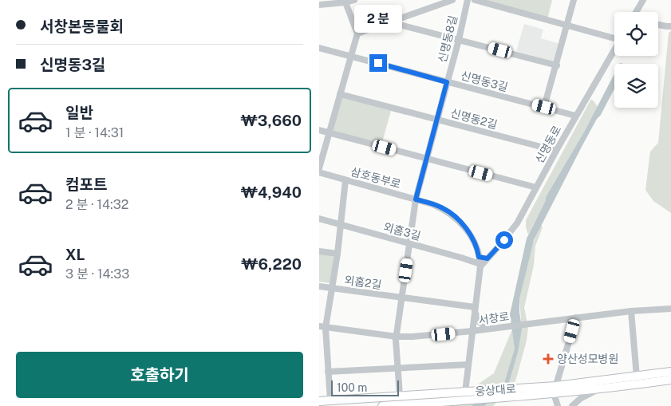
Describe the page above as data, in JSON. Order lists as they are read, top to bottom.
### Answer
{
  "streets": {
    "main road": ["웅상대로"],
    "street": [
      "신명동8길",
      "신명동3길",
      "신명동2길",
      "신명동로",
      "삼호동부로",
      "외홈3길",
      "외홈2길",
      "서창로"
    ]
  },
  "crossings": [
    ["신명동8길", "신명동3길"],
    ["신명동8길", "신명동2길"],
    ["신명동8길", "삼호동부로"],
    ["신명동8길", "외홈3길"],
    ["신명동8길", "외홈2길"],
    ["신명동8길", "서창로"],
    ["신명동8길", "웅상대로"],
    ["신명동3길", "신명동로"],
    ["신명동2길", "신명동로"],
    ["신명동로", "삼호동부로"],
    ["신명동로", "외홈3길"],
    ["삼호동부로", "외홈3길"],
    ["삼호동부로", "외홈2길"],
    ["삼호동부로", "서창로"],
    ["삼호동부로", "웅상대로"]
  ],
  "places": {
    "health": ["양산성모병원"]
  },
  "scale_bar": "100 m",
  "page": {
    "banner": ["서창본동물회", "신명동3길"],
    "bubble": "2 분",
    "list": [
      {
        "name": "일반",
        "note": "1 분 · 14:31",
        "value": "₩3,660"
      },
      {
        "name": "컴포트",
        "note": "2 분 · 14:32",
        "value": "₩4,940"
      },
      {
        "name": "XL",
        "note": "3 분 · 14:33",
        "value": "₩6,220"
      }
    ],
    "buttons": "호출하기",
    "scale": "100 m"
  }
}
